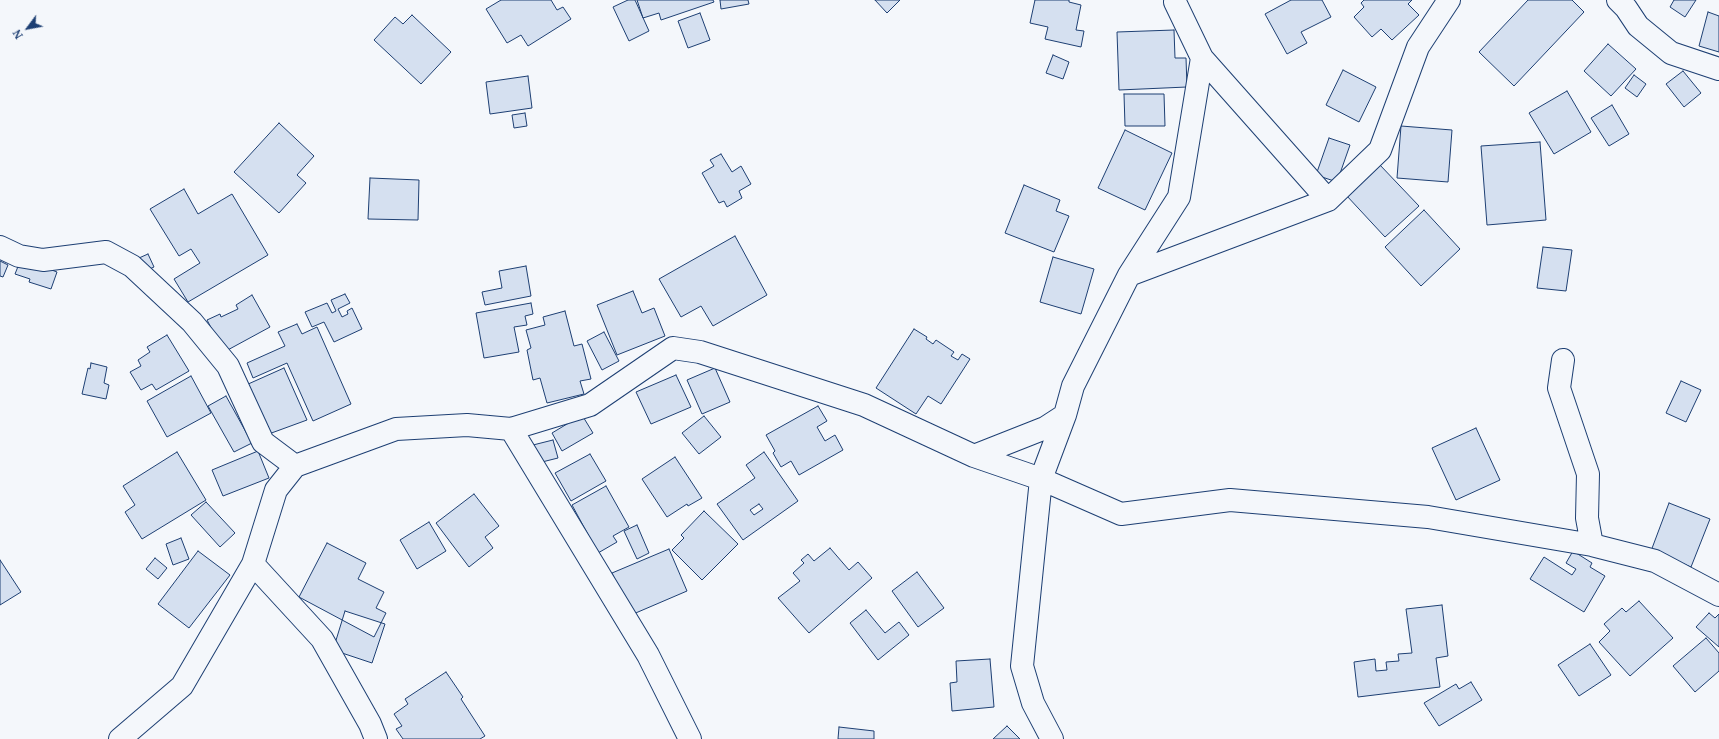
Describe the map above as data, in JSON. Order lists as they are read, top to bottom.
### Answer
{
  "north": "bottom left"
}
